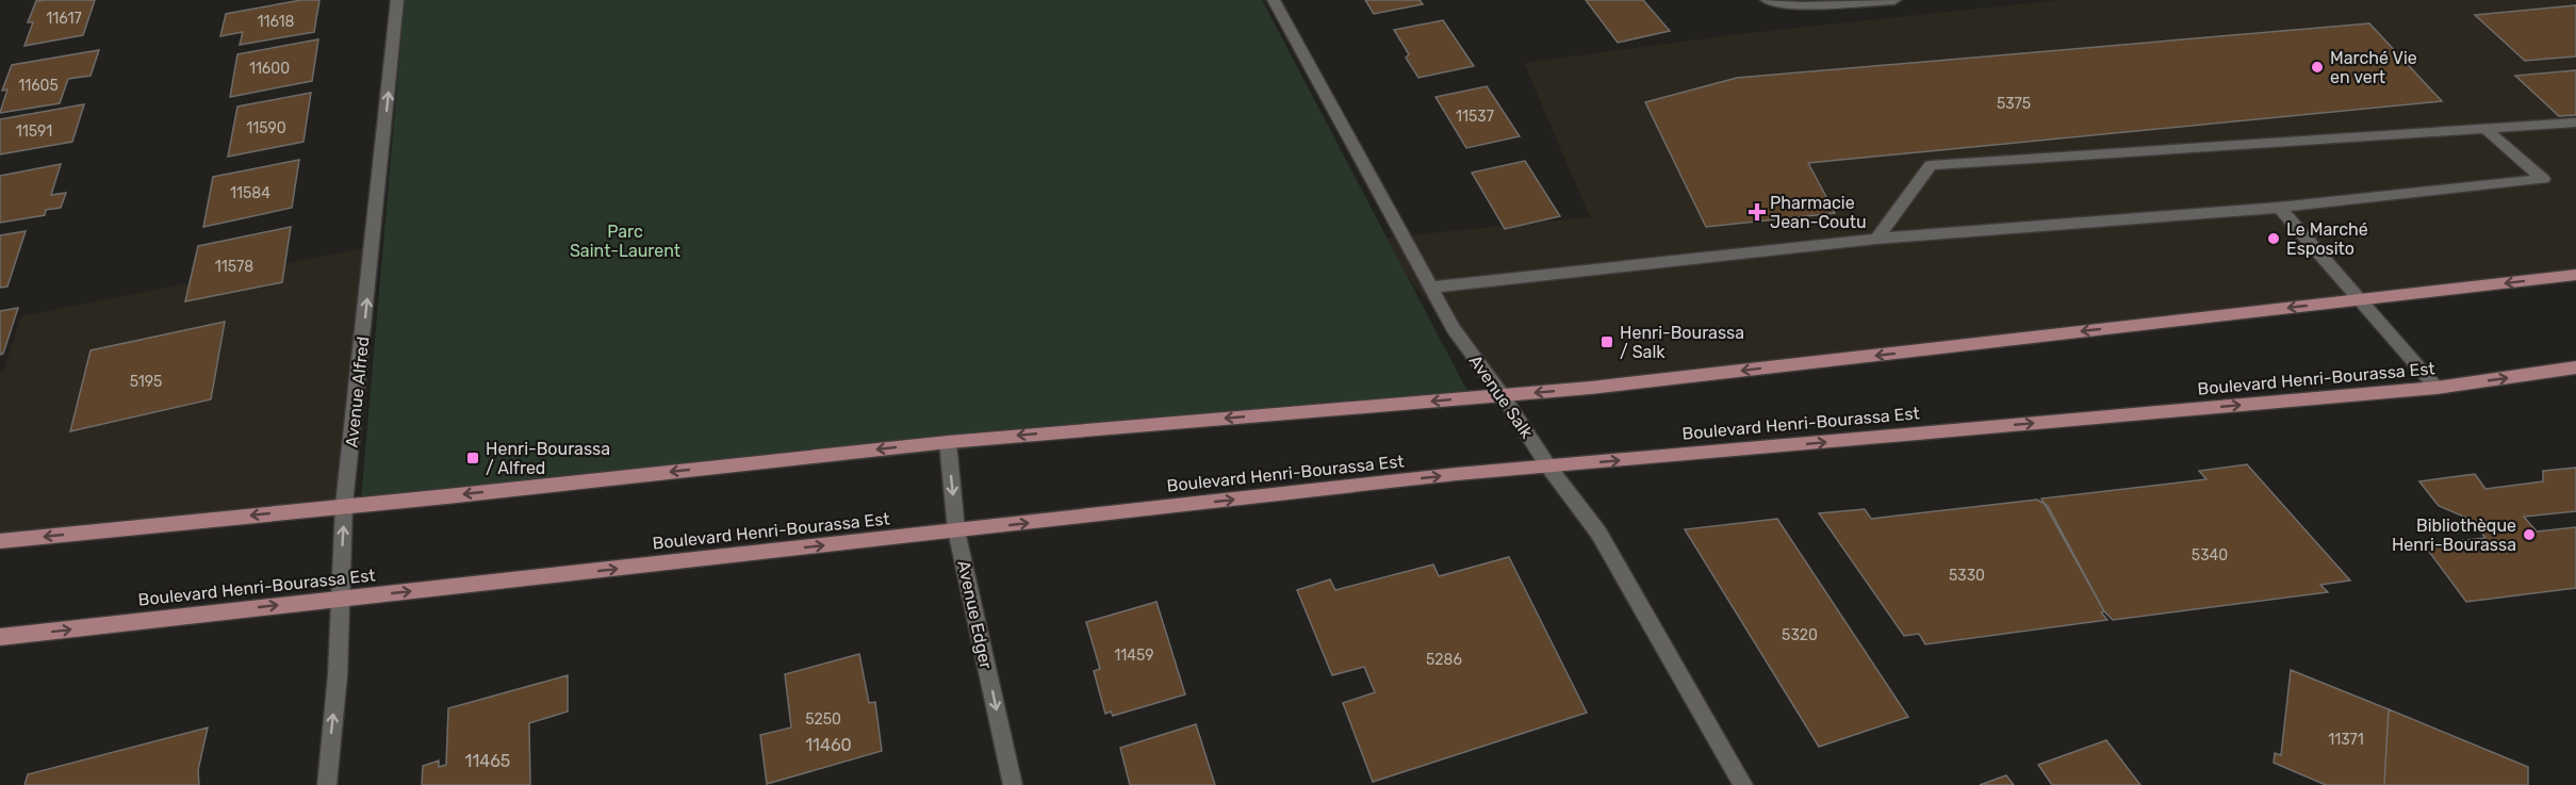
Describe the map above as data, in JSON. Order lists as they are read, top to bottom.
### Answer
{
  "streets": {
    "main road": ["Boulevard Henri-Bourassa Est"],
    "street": ["Avenue Alfred", "Avenue Salk", "Avenue Edger"]
  },
  "crossings": [
    ["Boulevard Henri-Bourassa Est", "Avenue Alfred"],
    ["Boulevard Henri-Bourassa Est", "Avenue Salk"],
    ["Boulevard Henri-Bourassa Est", "Avenue Edger"]
  ],
  "one_way": ["Avenue Alfred", "Avenue Edger"],
  "parks": ["Parc Saint-Laurent"],
  "places": {
    "other": ["Marché Vie en vert", "Le Marché Esposito", "Bibliothèque Henri-Bourassa"],
    "health": ["Pharmacie Jean-Coutu"],
    "transit": ["Henri-Bourassa / Salk", "Henri-Bourassa / Alfred"]
  },
  "house_numbers": [
    "11617",
    "11618",
    "11600",
    "11605",
    "5375",
    "11537",
    "11590",
    "11591",
    "11584",
    "11578",
    "5195",
    "5340",
    "5330",
    "5320",
    "11459",
    "5286",
    "5250",
    "11371",
    "11460",
    "11465"
  ]
}
